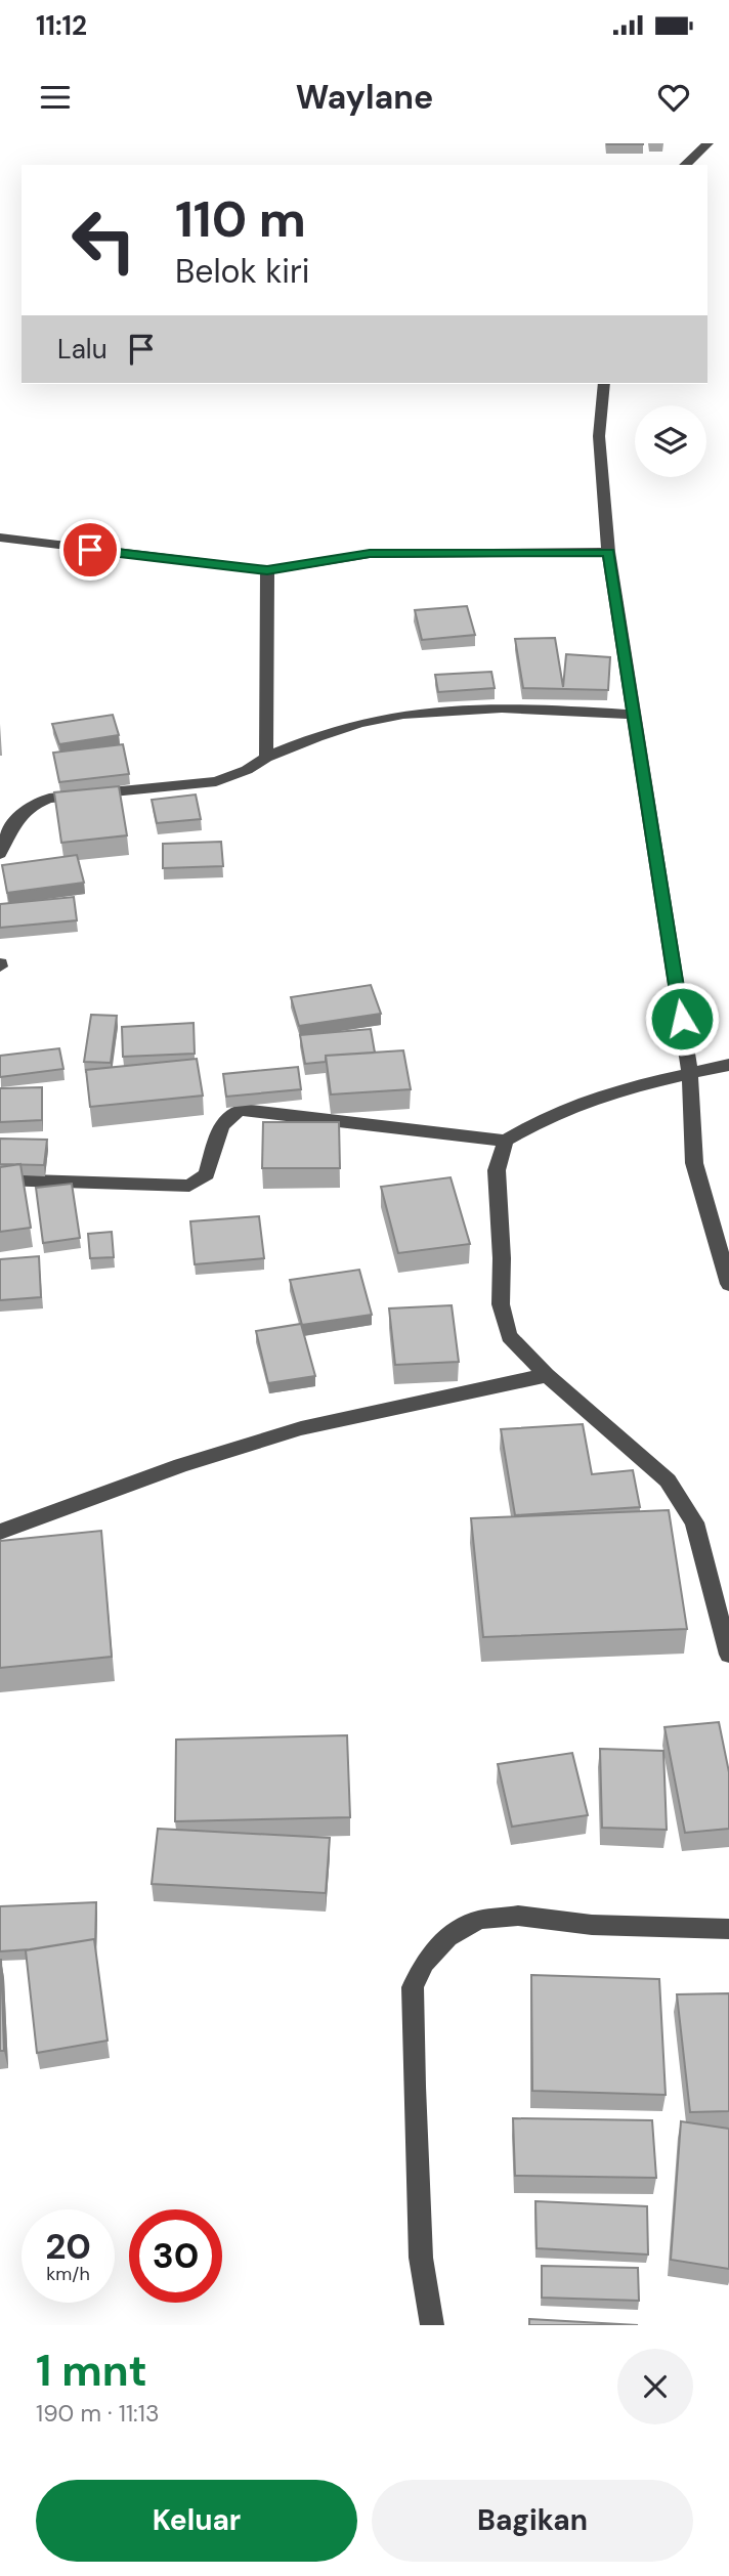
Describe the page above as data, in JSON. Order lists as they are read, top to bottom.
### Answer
{
  "page": {
    "status": "11:12",
    "header": "Waylane",
    "turn": ["110 m", "Belok kiri"],
    "then": "Lalu",
    "speed": "20 km/h",
    "limit": "30",
    "heading": ["1 mnt", "190 m · 11:13"],
    "buttons": ["Keluar", "Bagikan"]
  }
}
